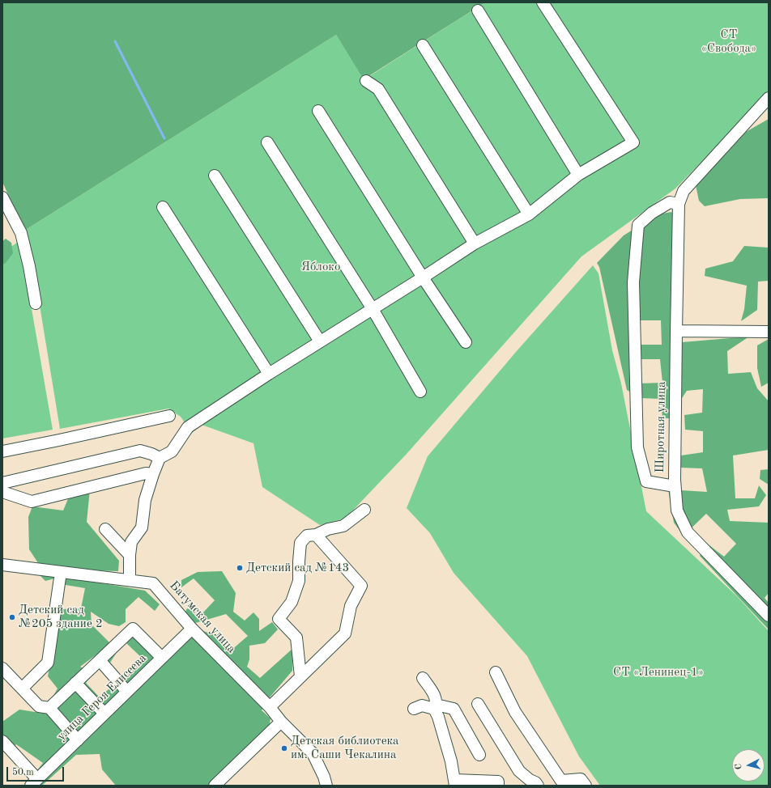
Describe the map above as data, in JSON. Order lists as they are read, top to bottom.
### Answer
{
  "streets": {
    "street": ["Широтная улица", "Батумская улица", "улица Героя Елисеева"]
  },
  "crossings": [
    ["Батумская улица", "улица Героя Елисеева"]
  ],
  "parks": ["СТ «Свобода»", "Яблоко", "СТ «Ленинец-1»"],
  "places": ["Детский сад №143", "Детский сад №205 здание 2", "Детская библиотека им. Саши Чекалина"],
  "scale_bar": "50 m",
  "north": "left"
}
